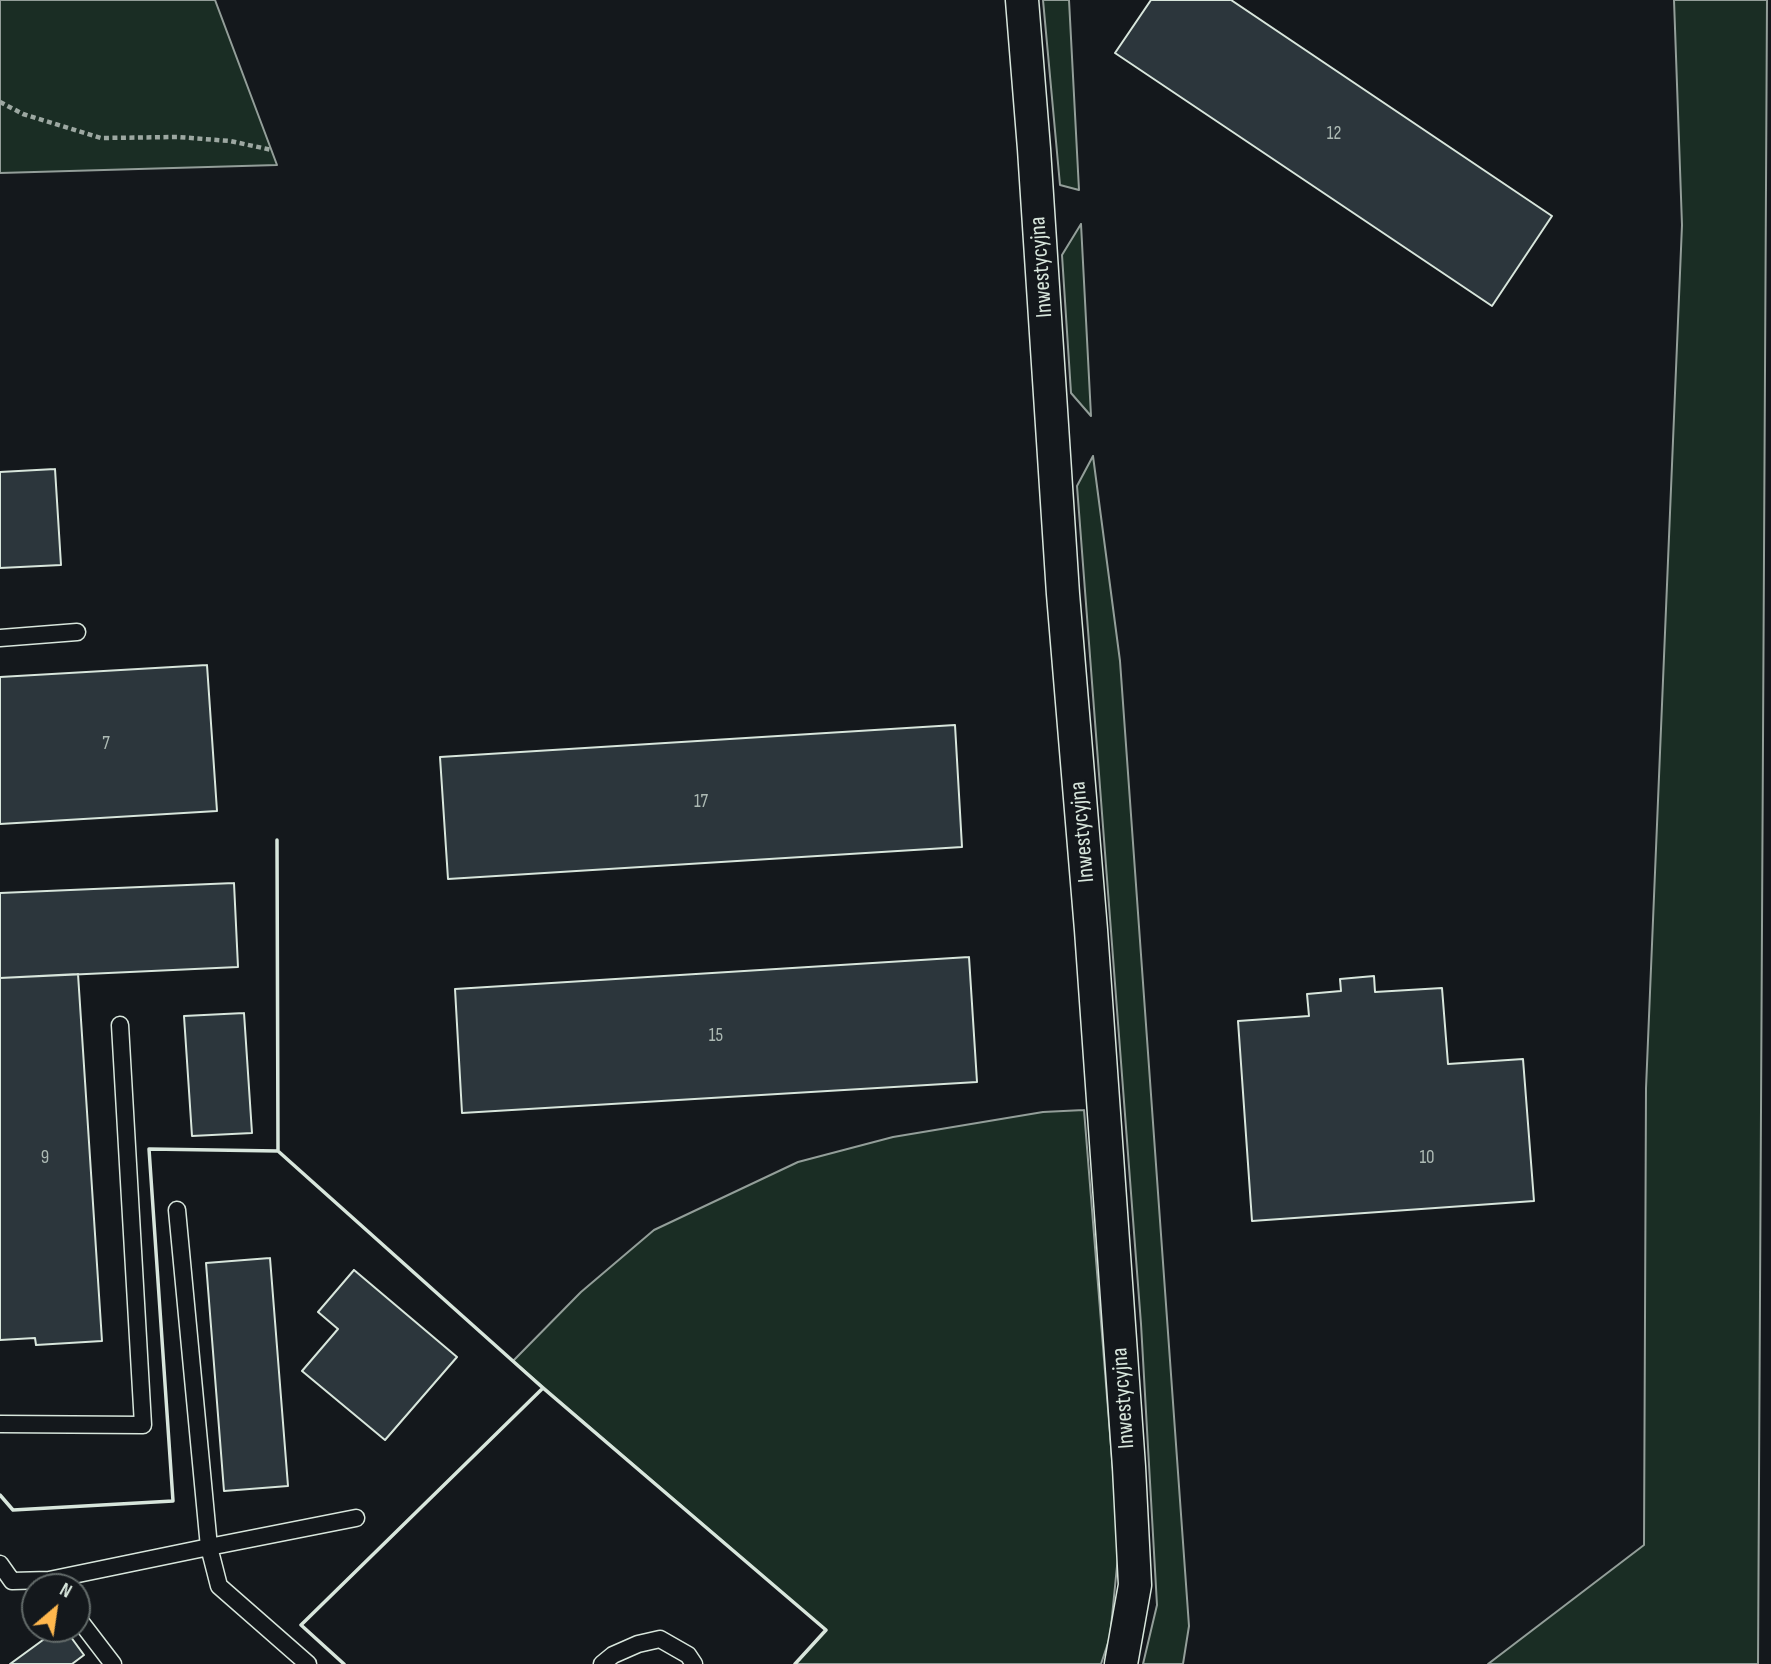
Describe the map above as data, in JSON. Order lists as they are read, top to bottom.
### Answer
{
  "streets": {
    "street": ["Inwestycyjna"]
  },
  "house_numbers": [
    "12",
    "7",
    "17",
    "15",
    "9",
    "10"
  ],
  "north": "top right"
}
